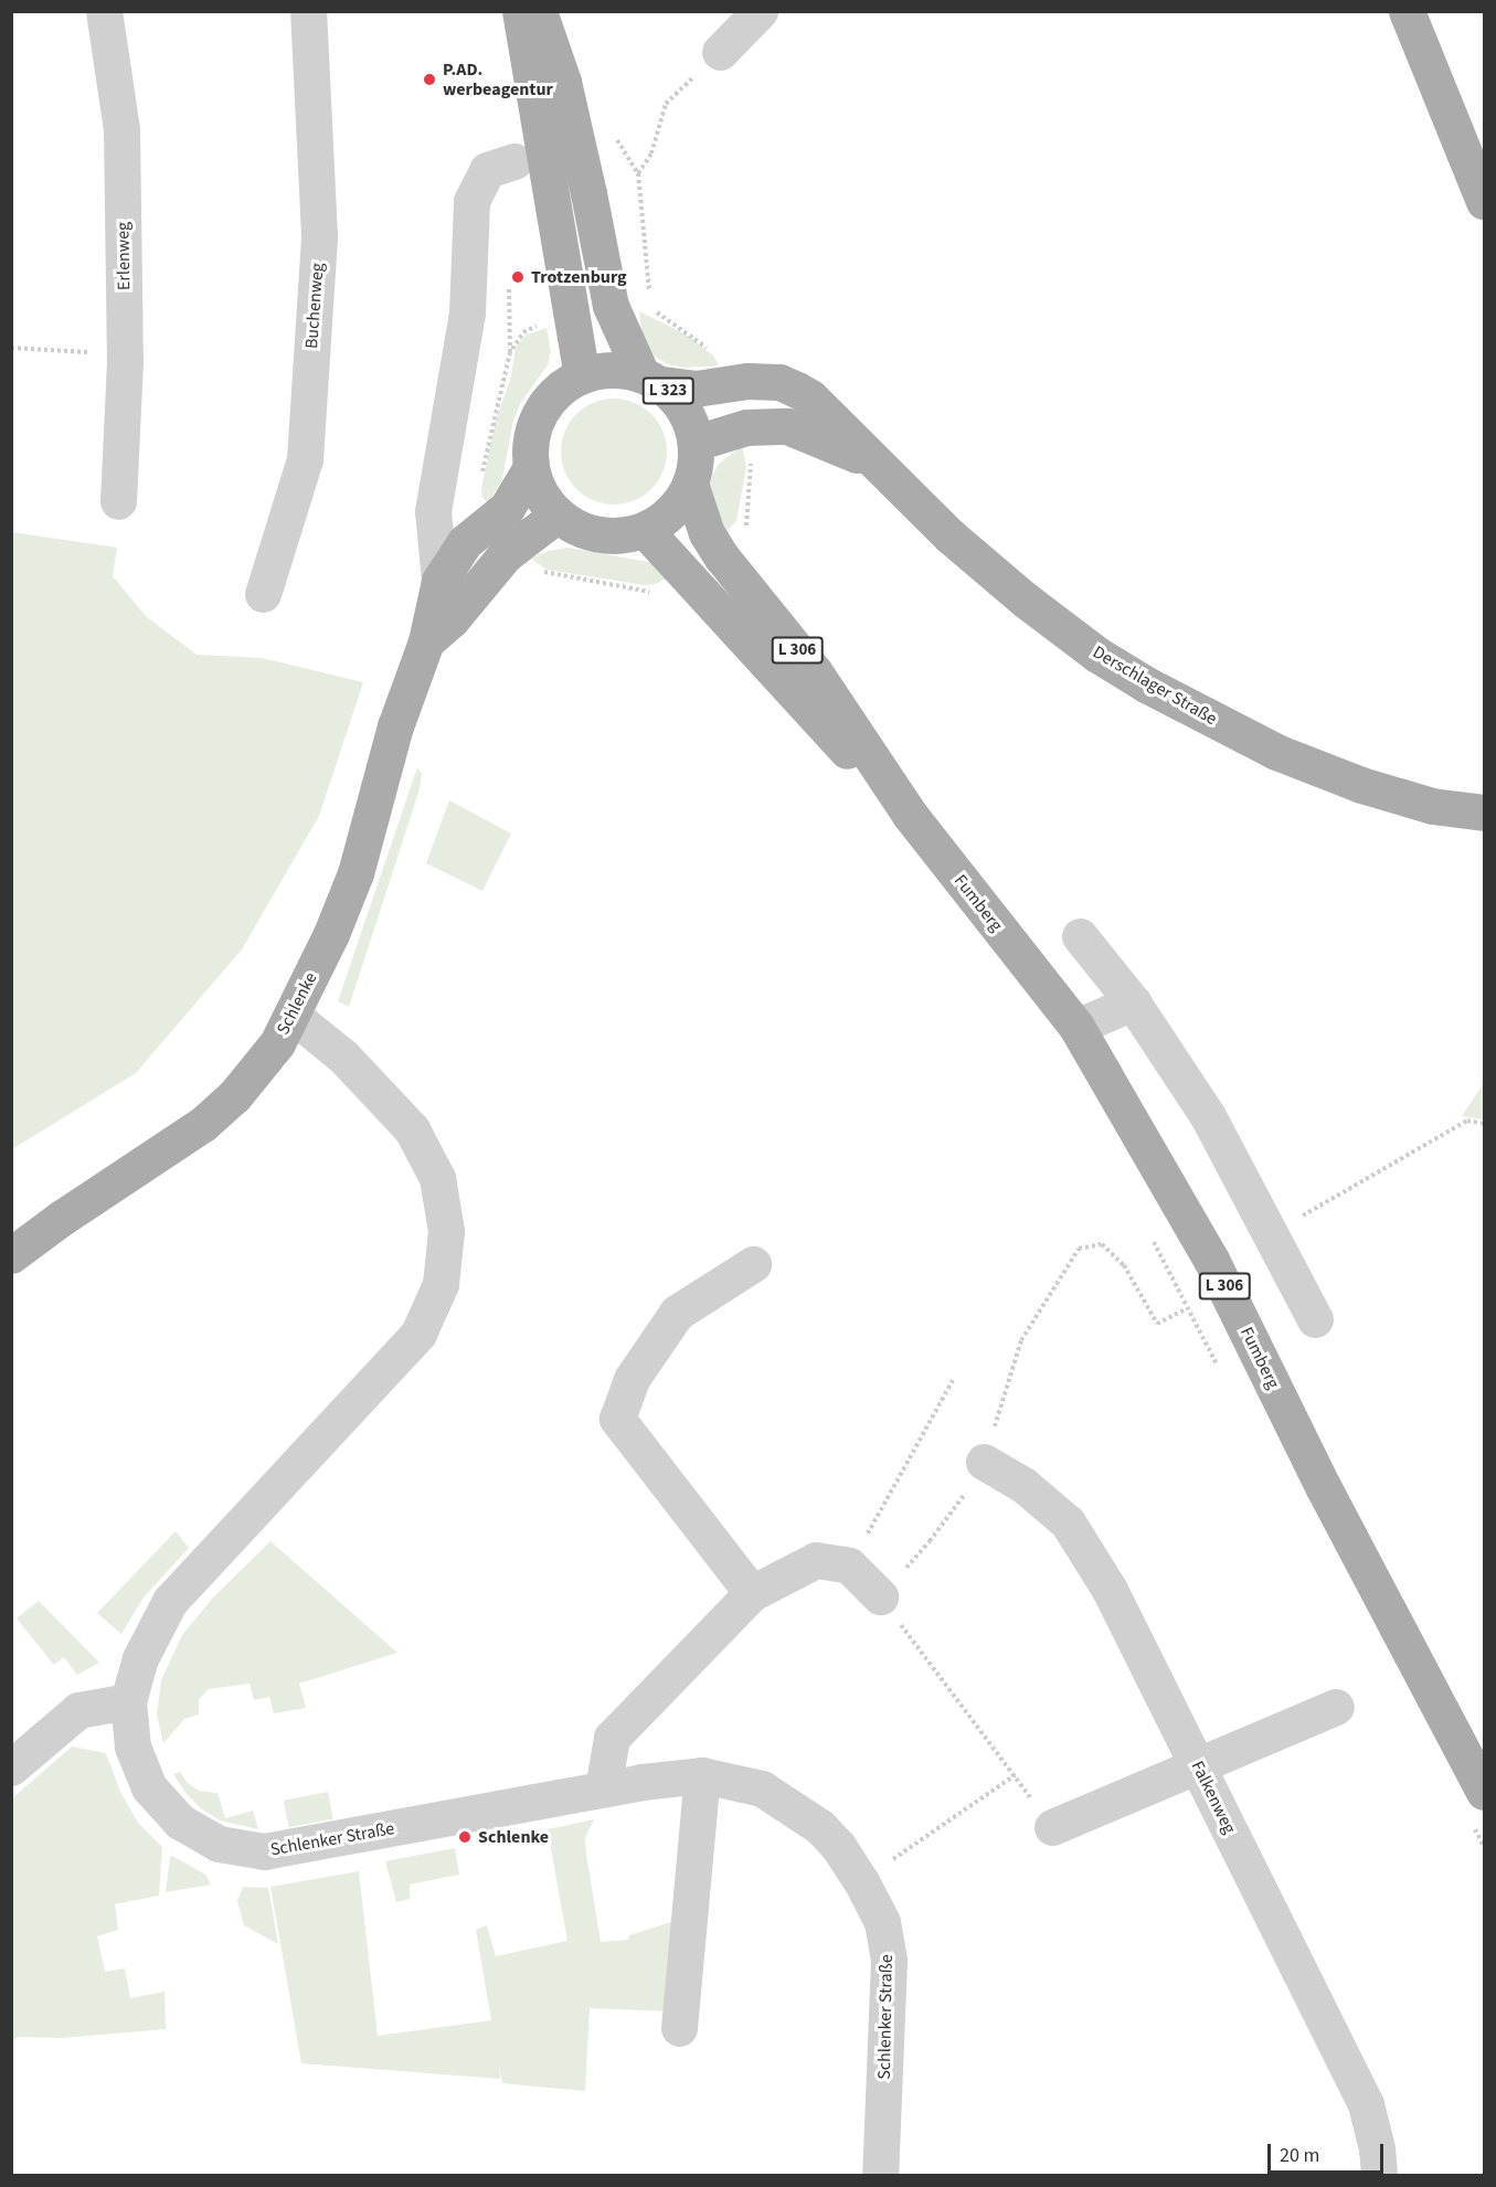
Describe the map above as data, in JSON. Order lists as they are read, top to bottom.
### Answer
{
  "streets": {
    "main road": [
      "L 323",
      "L 306",
      "Derschlager Straße",
      "Fumberg",
      "Schlenke"
    ],
    "street": [
      "Erlenweg",
      "Buchenweg",
      "Falkenweg",
      "Schlenker Straße"
    ]
  },
  "crossings": [
    ["L 323", "Derschlager Straße"],
    ["L 323", "Fumberg"],
    ["L 323", "Schlenke"],
    ["Derschlager Straße", "Fumberg"],
    ["Derschlager Straße", "Schlenke"],
    ["Fumberg", "Schlenke"],
    ["Schlenke", "Schlenker Straße"]
  ],
  "places": ["P.AD. werbeagentur", "Trotzenburg", "Schlenke"],
  "scale_bar": "20 m"
}
